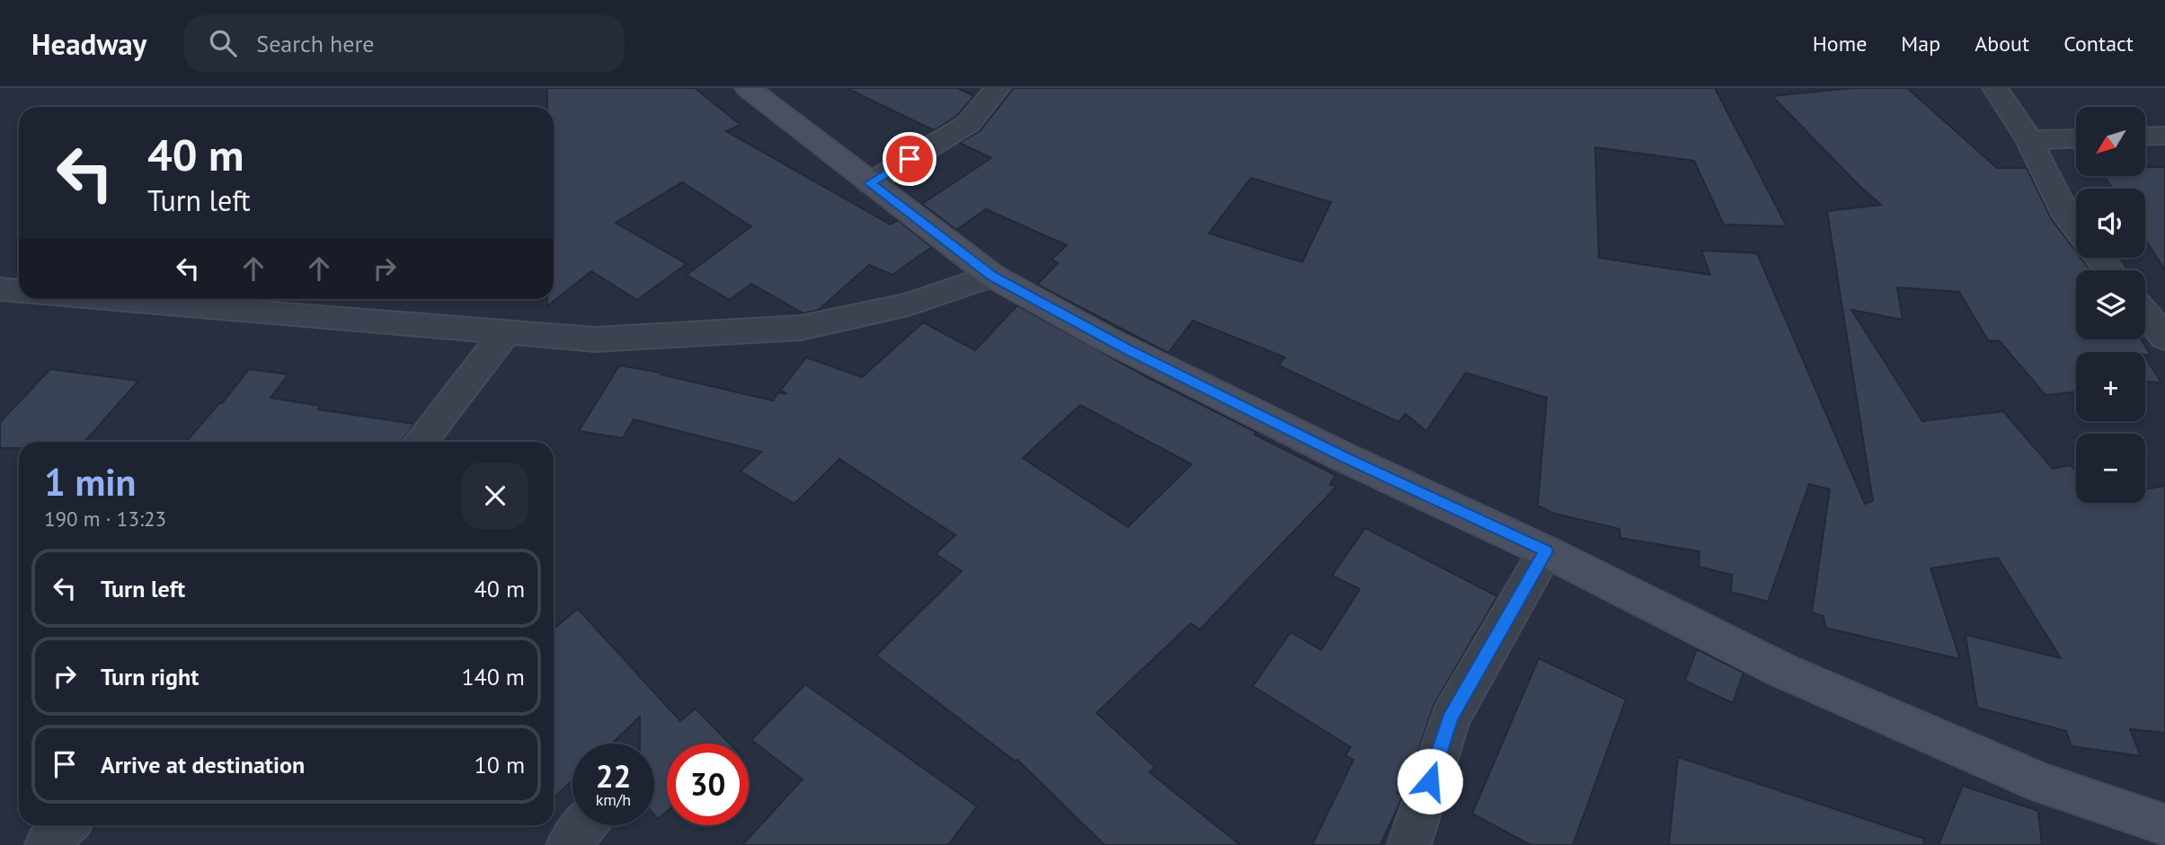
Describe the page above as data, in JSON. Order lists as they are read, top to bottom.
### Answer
{
  "north": "bottom left",
  "page": {
    "header": "Headway",
    "search": "Search here",
    "nav": [
      "Home",
      "Map",
      "About",
      "Contact"
    ],
    "map_buttons": ["+", "−"],
    "turn": ["40 m", "Turn left"],
    "heading": ["1 min", "190 m · 13:23"],
    "list": [
      {
        "name": "Turn left",
        "value": "40 m"
      },
      {
        "name": "Turn right",
        "value": "140 m"
      },
      {
        "name": "Arrive at destination",
        "value": "10 m"
      }
    ],
    "speed": "22 km/h",
    "limit": "30"
  }
}
